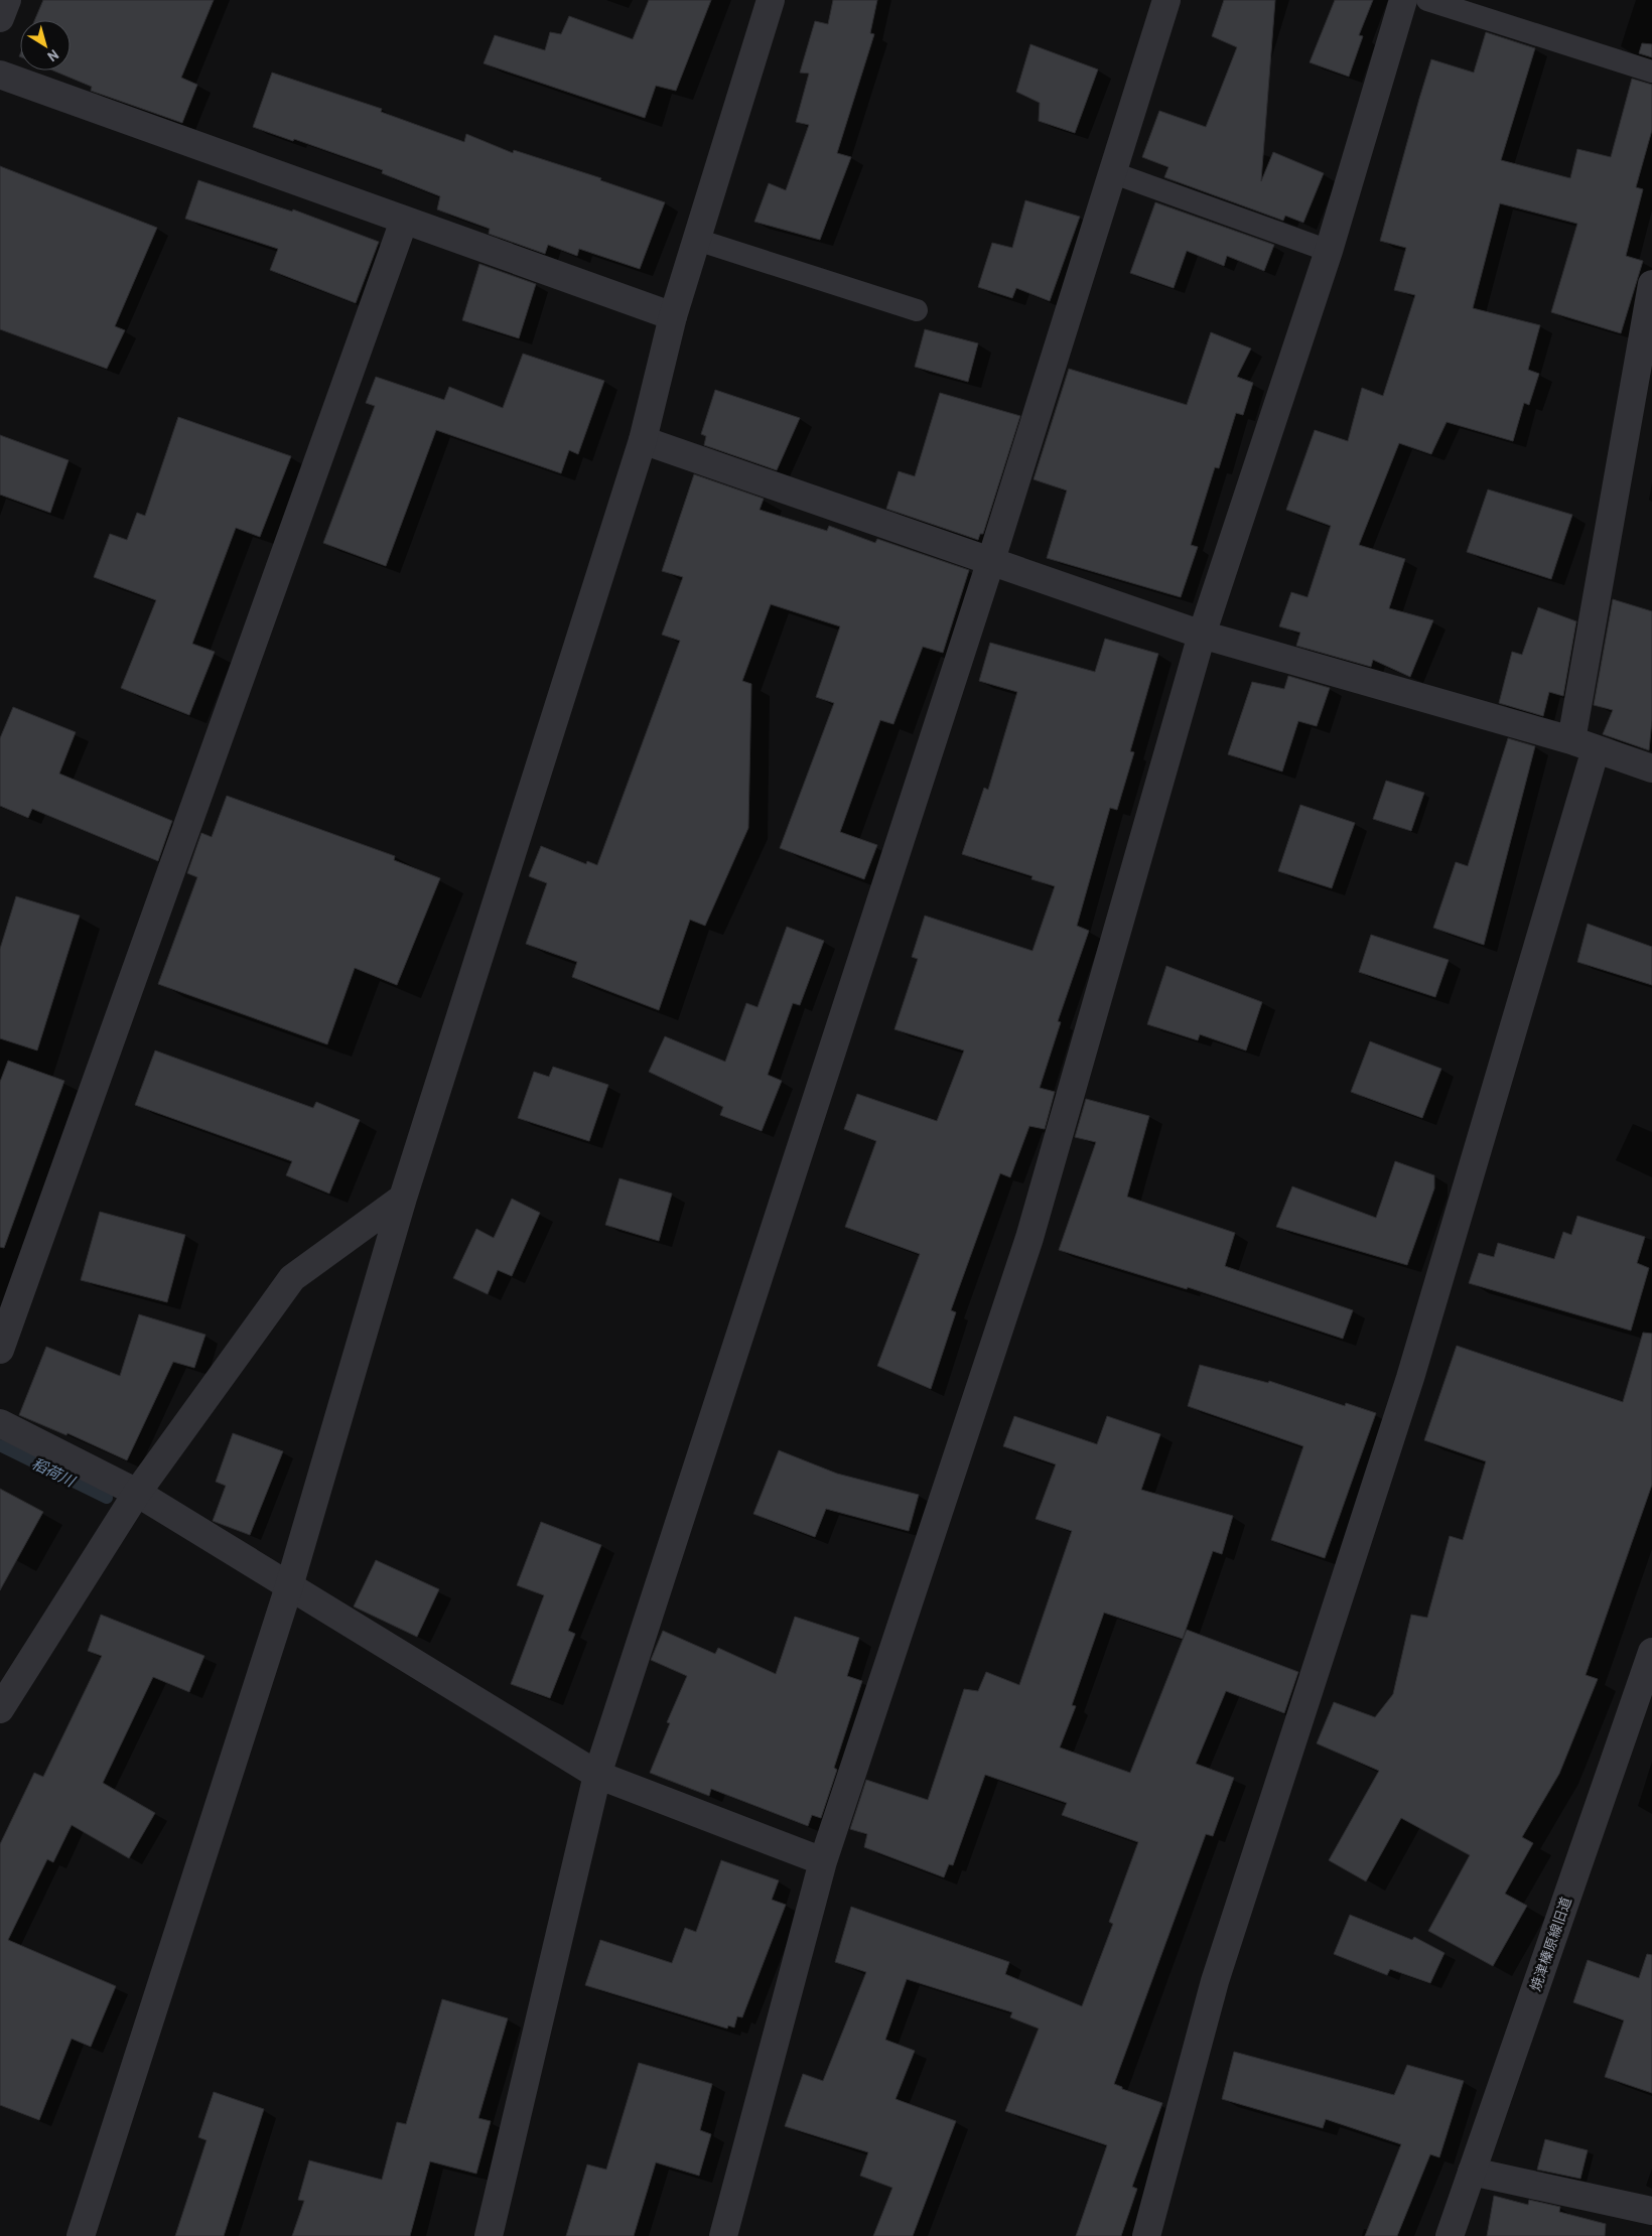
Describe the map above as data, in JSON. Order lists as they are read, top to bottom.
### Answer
{
  "streets": {
    "street": ["焼津榛原線旧道"]
  },
  "water": ["稻荷川"],
  "north": "bottom right"
}
